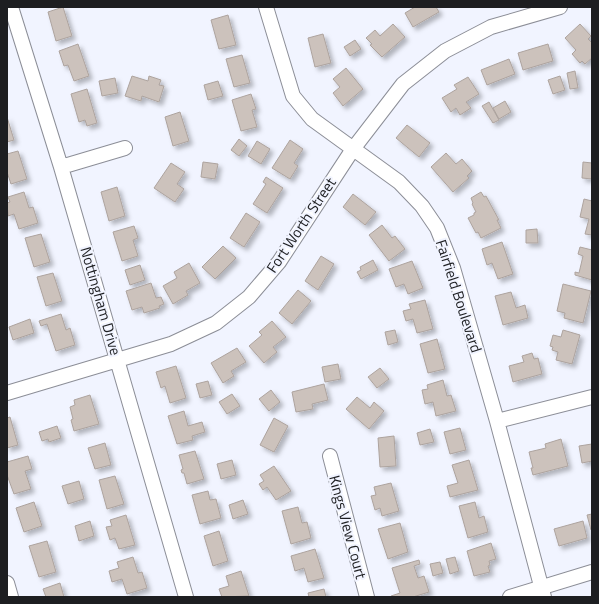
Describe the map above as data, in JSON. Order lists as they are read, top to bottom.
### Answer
{
  "streets": {
    "street": [
      "Fort Worth Street",
      "Fairfield Boulevard",
      "Nottingham Drive",
      "Kings View Court"
    ]
  },
  "crossings": [
    ["Fort Worth Street", "Fairfield Boulevard"],
    ["Fort Worth Street", "Nottingham Drive"]
  ]
}
